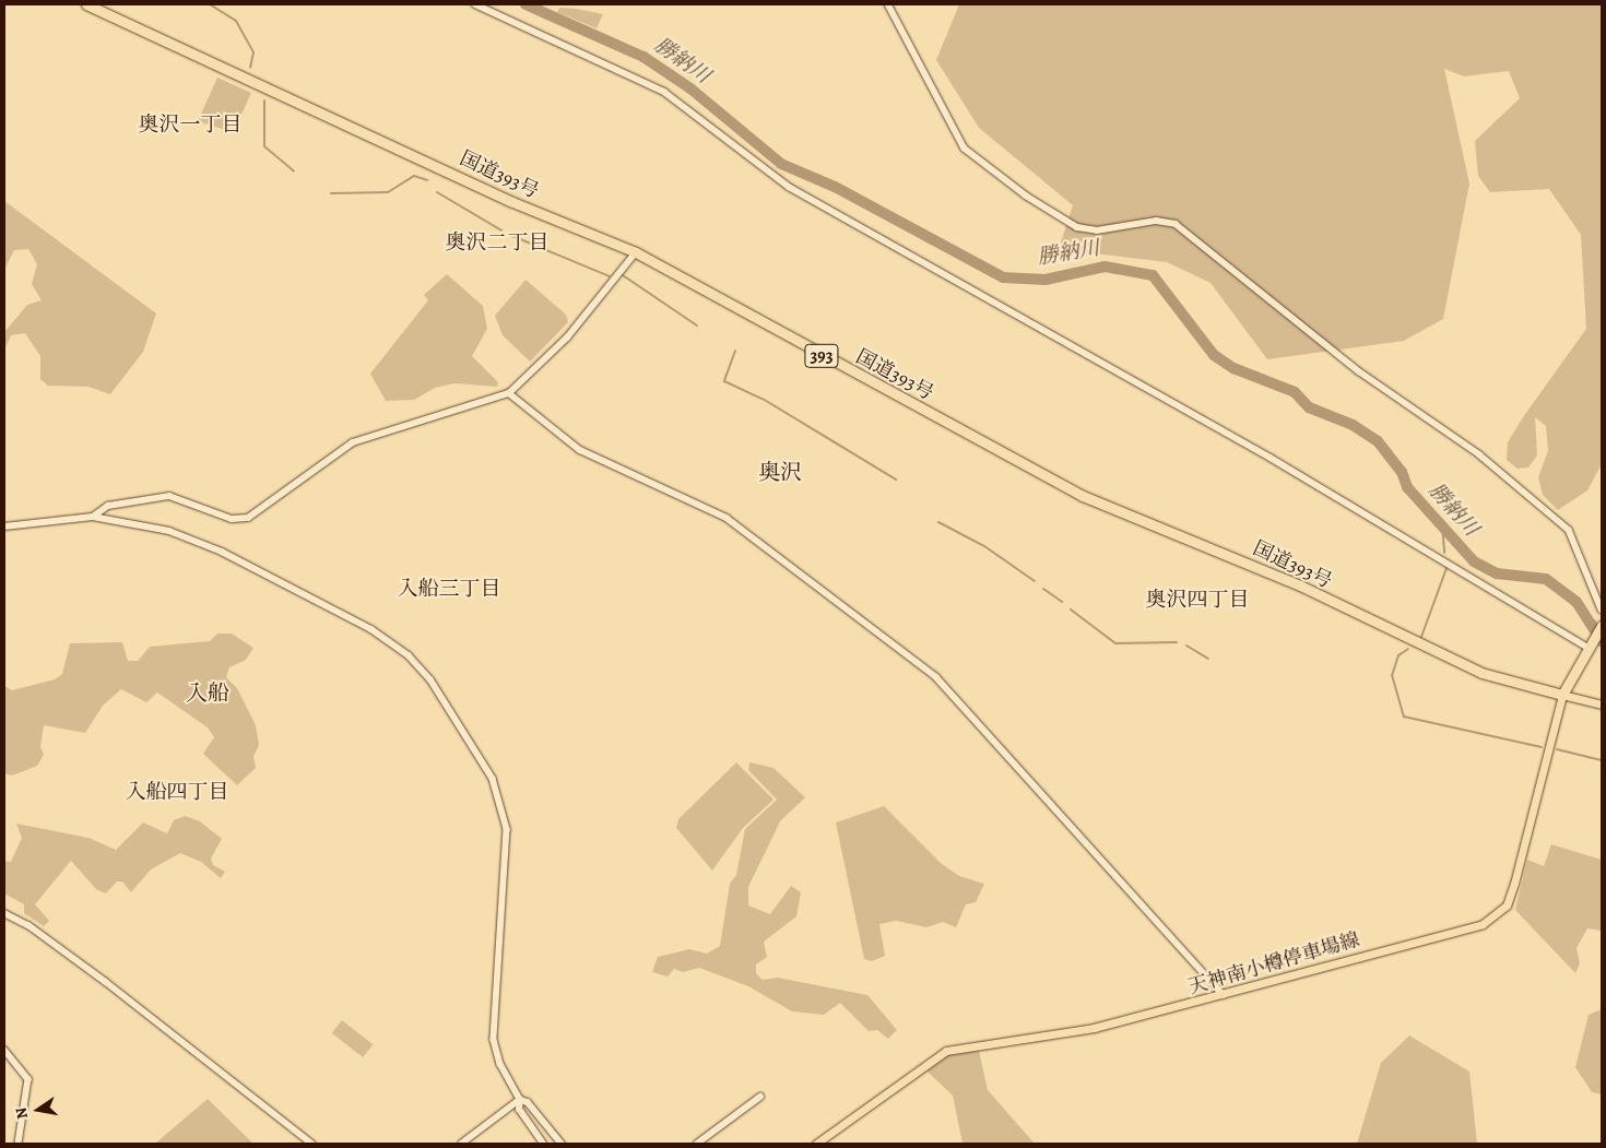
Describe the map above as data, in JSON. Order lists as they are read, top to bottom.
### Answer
{
  "streets": {
    "highway": ["国道393号", "393"],
    "main road": ["天神南小樽停車場線"]
  },
  "crossings": [
    ["国道393号", "天神南小樽停車場線"]
  ],
  "districts": [
    "奥沢一丁目",
    "奥沢二丁目",
    "奥沢",
    "入船三丁目",
    "奥沢四丁目",
    "入船",
    "入船四丁目"
  ],
  "water": ["勝納川"],
  "north": "left"
}
